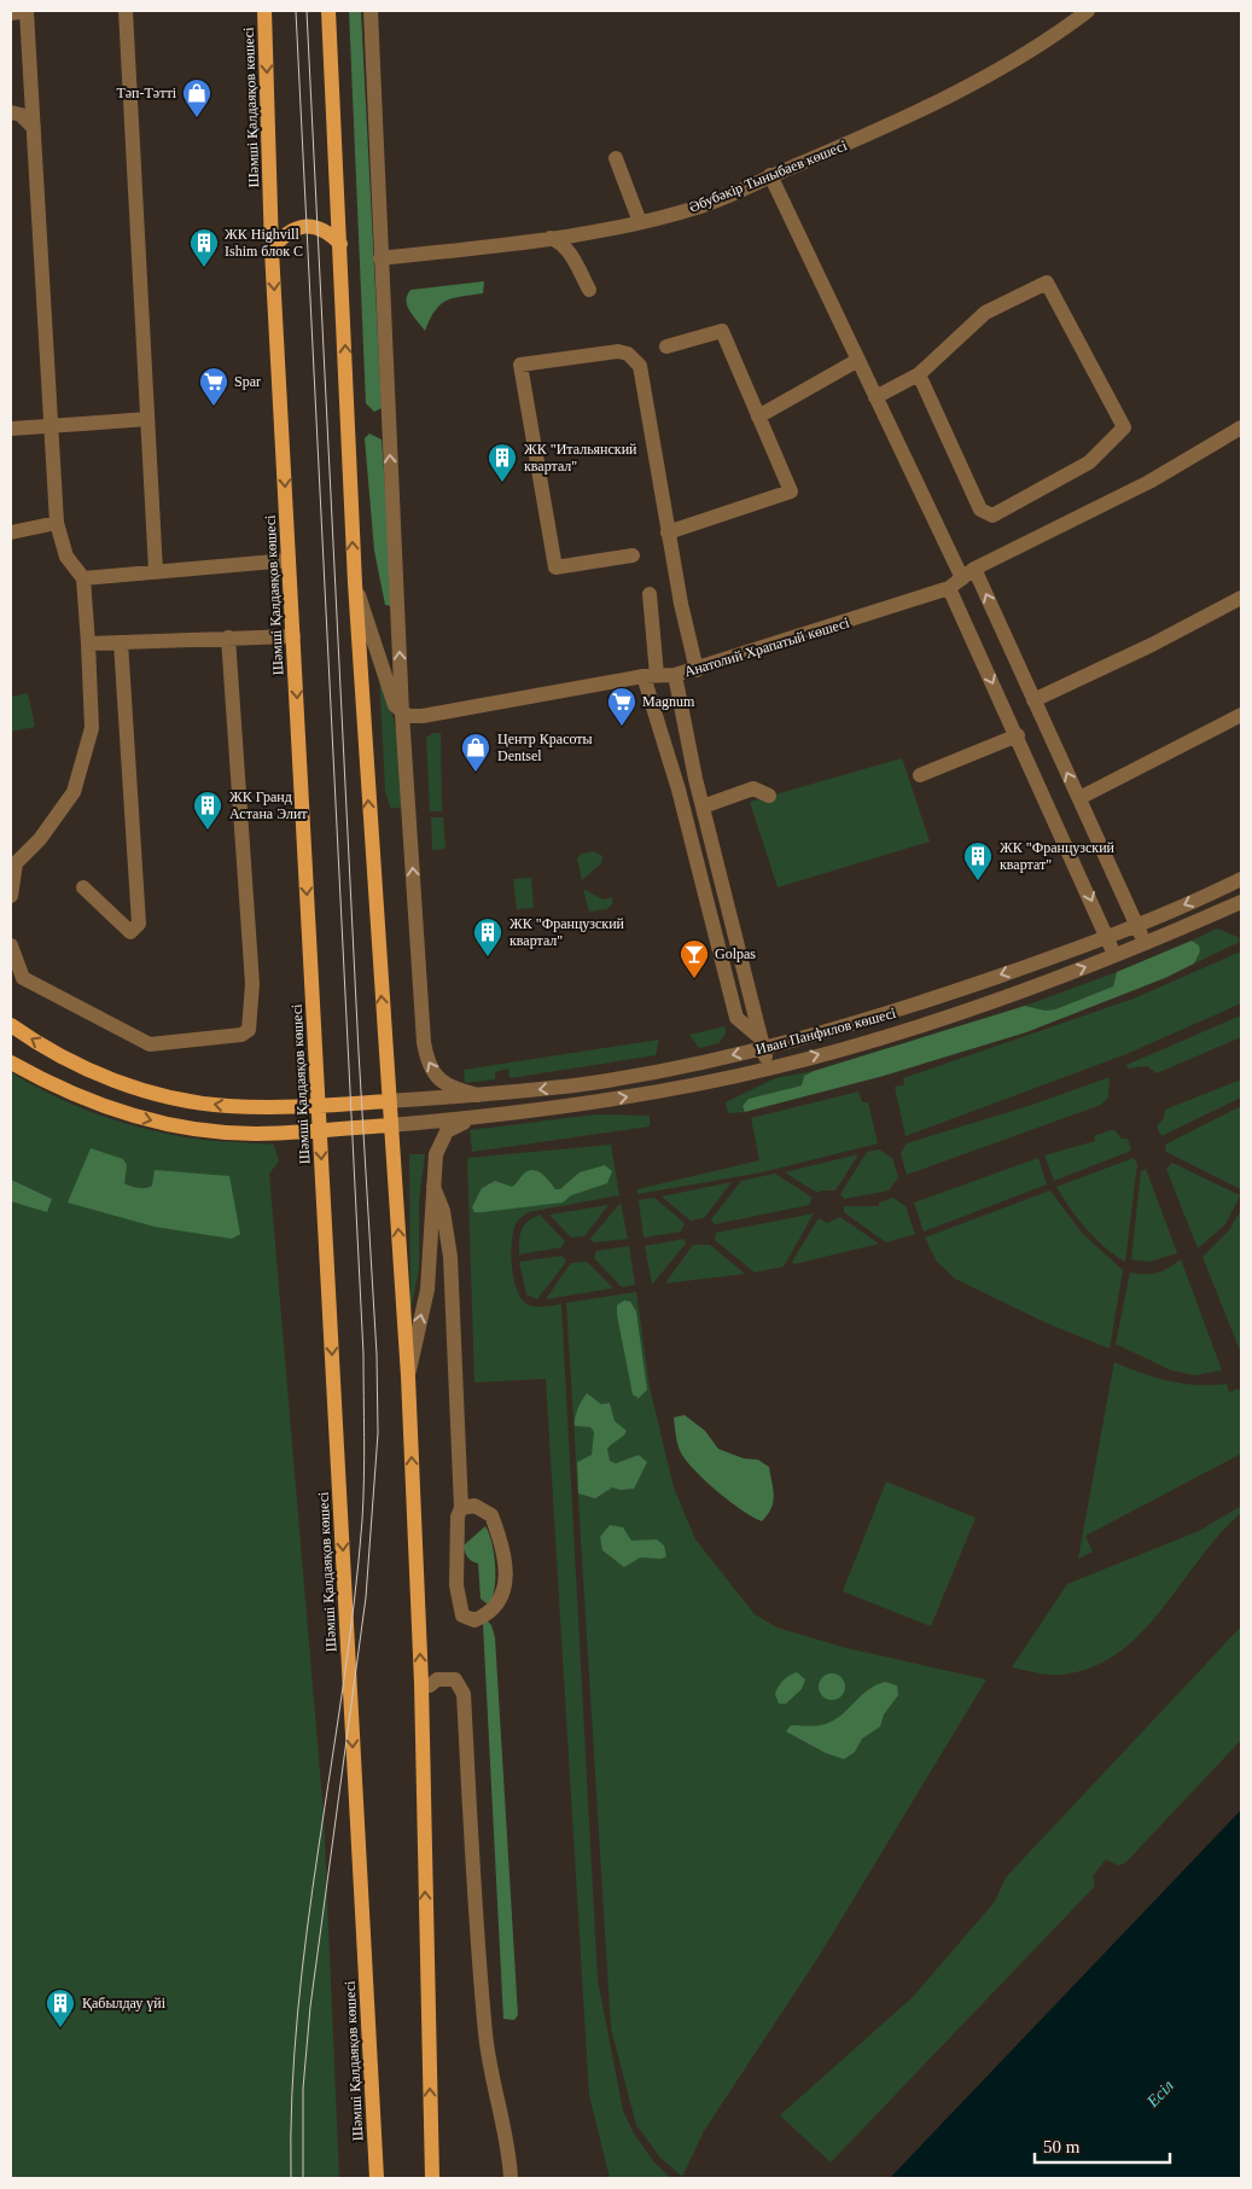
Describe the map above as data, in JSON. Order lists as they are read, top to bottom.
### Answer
{
  "streets": {
    "main road": ["Шәмші Қалдаяқов көшесі"],
    "street": ["Әбубәкір Тыныбаев көшесі", "Анатолий Храпатый көшесі", "Иван Панфилов көшесі"]
  },
  "water": ["Есіл"],
  "places": {
    "shop": ["Тәп-Тәтті", "Центр Красоты Dentsel"],
    "building": [
      "ЖК Highvill Ishim блок C",
      "ЖК \"Итальянский квартал\"",
      "ЖК Гранд Астана Элит",
      "ЖК \"Французский квартат\"",
      "ЖК \"Французский квартал\"",
      "Қабылдау үйі"
    ],
    "supermarket": ["Spar", "Magnum"],
    "bar": ["Golpas"]
  },
  "scale_bar": "50 m"
}
